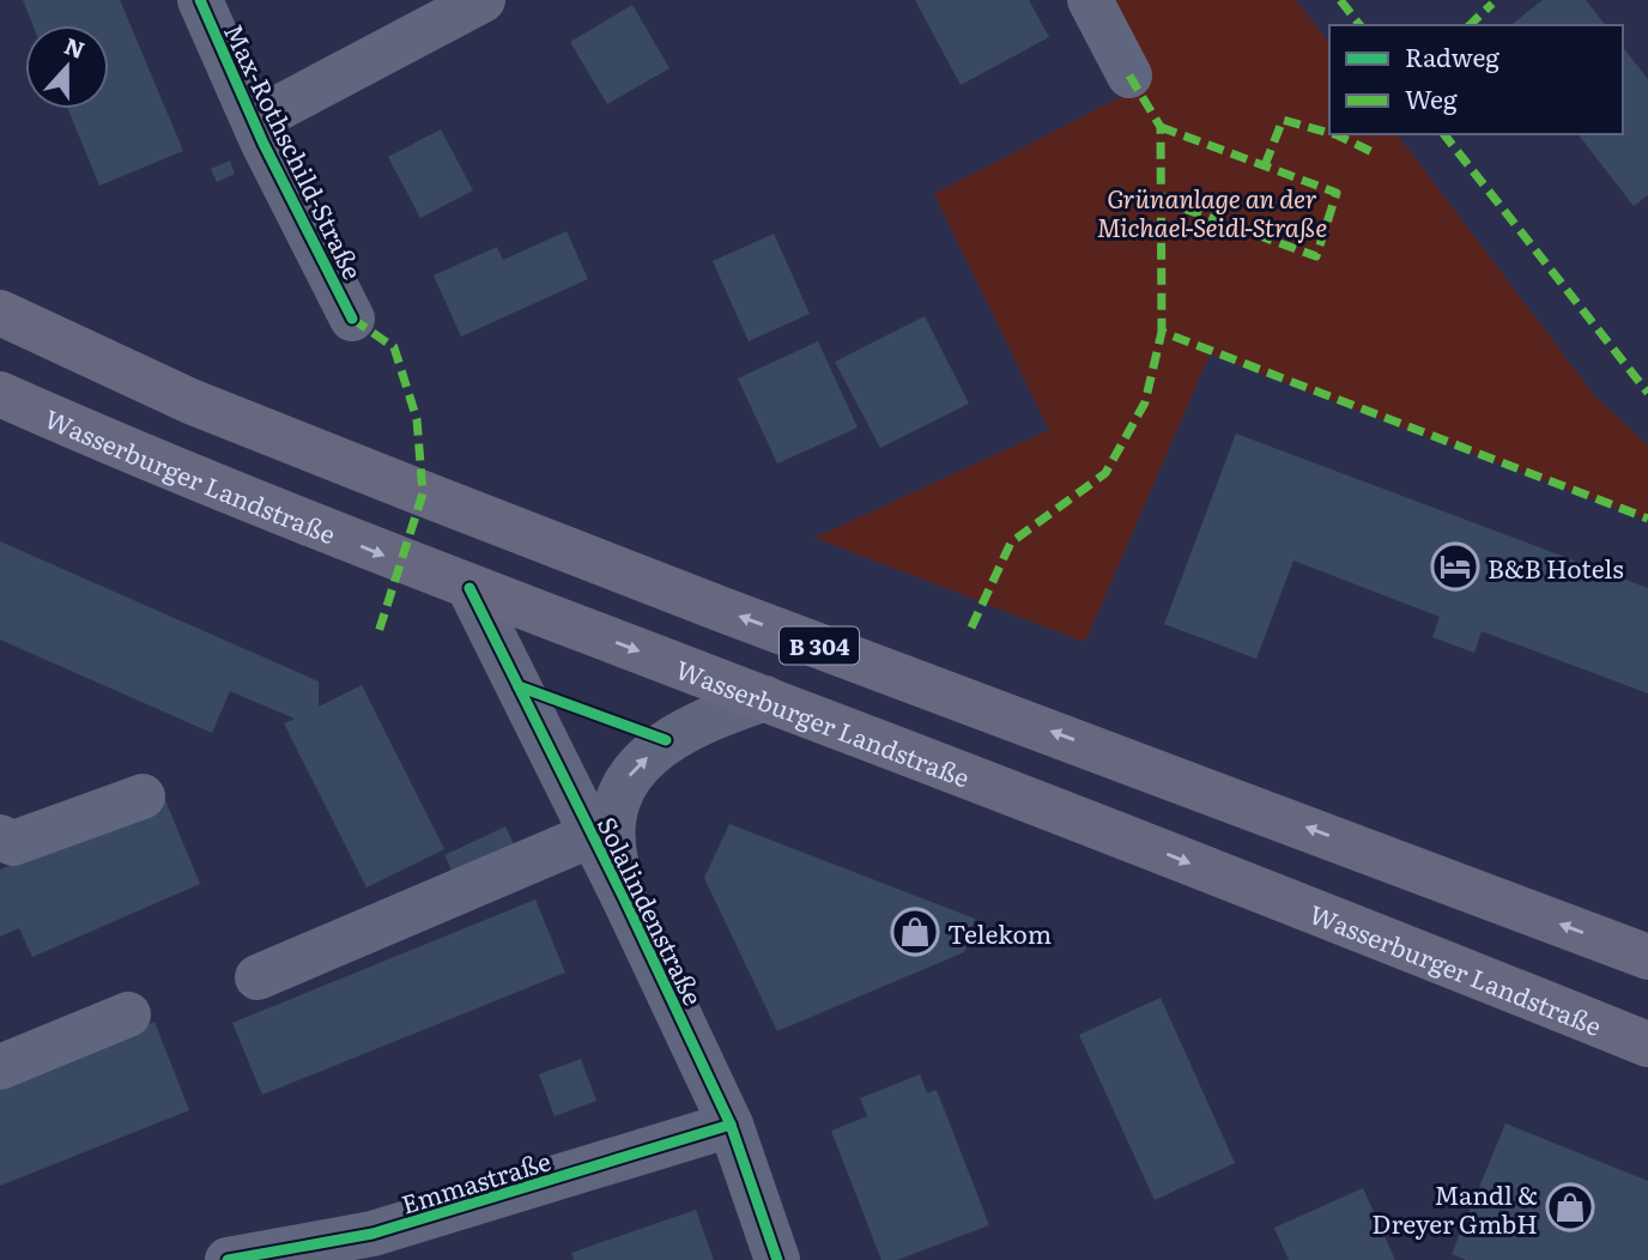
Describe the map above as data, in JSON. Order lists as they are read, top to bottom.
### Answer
{
  "streets": {
    "main road": ["Wasserburger Landstraße", "B 304"],
    "street": ["Max-Rothschild-Straße", "Solalindenstraße", "Emmastraße"]
  },
  "crossings": [
    ["Wasserburger Landstraße", "Solalindenstraße"],
    ["Solalindenstraße", "Emmastraße"]
  ],
  "parks": ["Grünanlage an der Michael-Seidl-Straße"],
  "places": {
    "hotel": ["B&B Hotels"],
    "shop": ["Telekom", "Mandl & Dreyer GmbH"]
  },
  "legend": ["Radweg", "Weg"],
  "north": "top"
}
